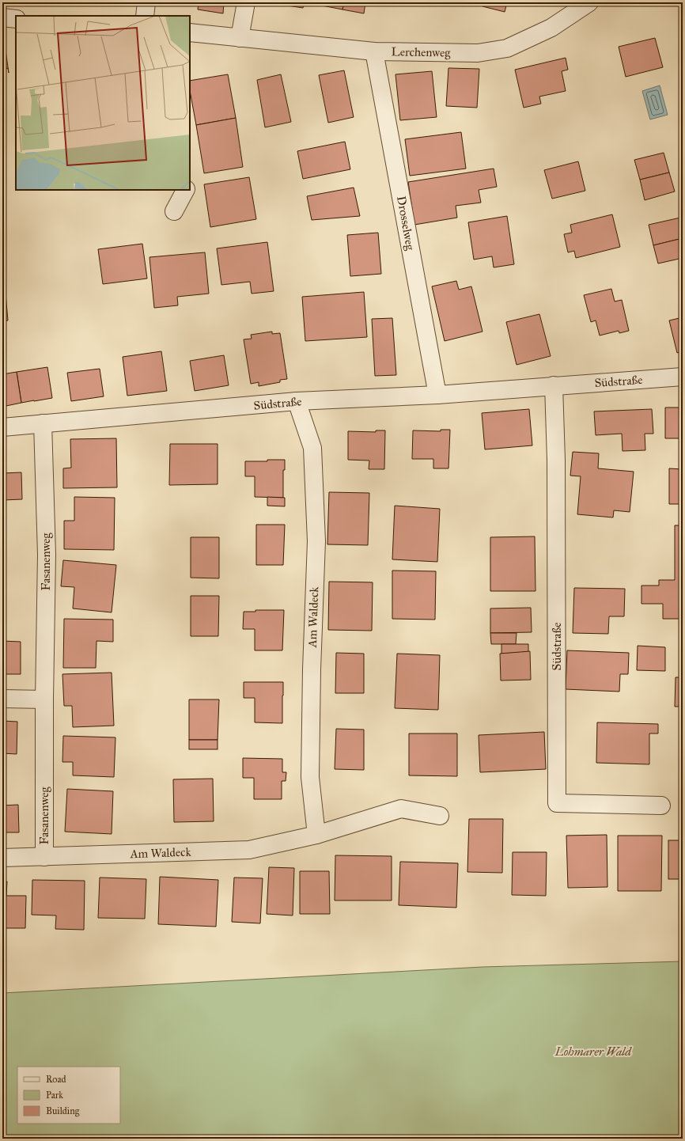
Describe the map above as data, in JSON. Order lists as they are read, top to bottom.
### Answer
{
  "streets": {
    "street": [
      "Lerchenweg",
      "Drosselweg",
      "Südstraße",
      "Fasanenweg",
      "Am Waldeck"
    ]
  },
  "crossings": [
    ["Lerchenweg", "Drosselweg"],
    ["Drosselweg", "Südstraße"],
    ["Südstraße", "Fasanenweg"],
    ["Südstraße", "Am Waldeck"],
    ["Fasanenweg", "Am Waldeck"]
  ],
  "parks": ["Lohmarer Wald"],
  "legend": ["Road", "Park", "Building"]
}
